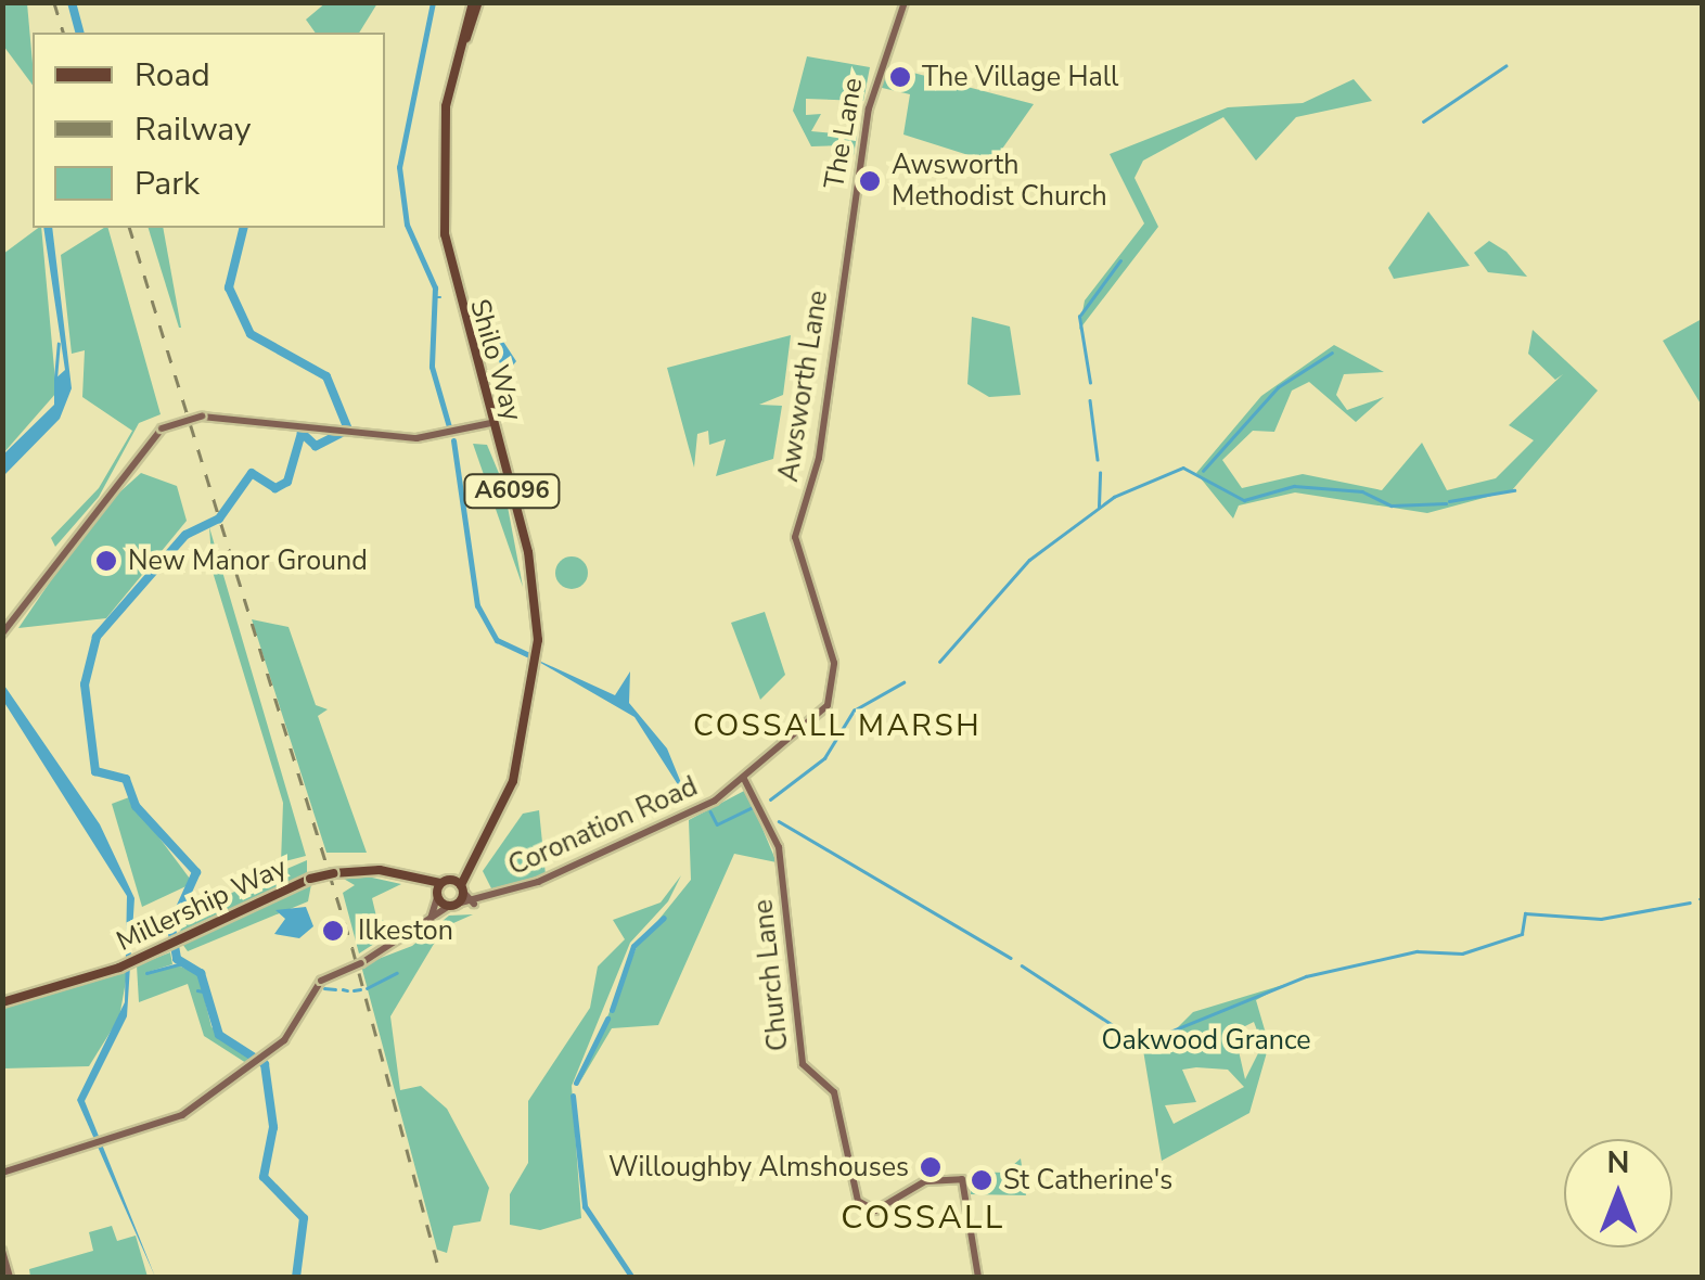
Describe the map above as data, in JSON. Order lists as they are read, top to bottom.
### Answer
{
  "streets": {
    "main road": ["Shilo Way", "A6096", "Millership Way"],
    "street": [
      "The Lane",
      "Awsworth Lane",
      "Coronation Road",
      "Church Lane"
    ]
  },
  "crossings": [
    ["The Lane", "Awsworth Lane"],
    ["Shilo Way", "Coronation Road"],
    ["Awsworth Lane", "Coronation Road"],
    ["Awsworth Lane", "Church Lane"],
    ["Coronation Road", "Church Lane"]
  ],
  "districts": ["COSSALL MARSH", "COSSALL"],
  "parks": ["Oakwood Grance"],
  "places": [
    "The Village Hall",
    "Awsworth Methodist Church",
    "New Manor Ground",
    "Ilkeston",
    "Willoughby Almshouses",
    "St Catherine's"
  ],
  "legend": ["Road", "Railway", "Park"],
  "north": "top"
}
